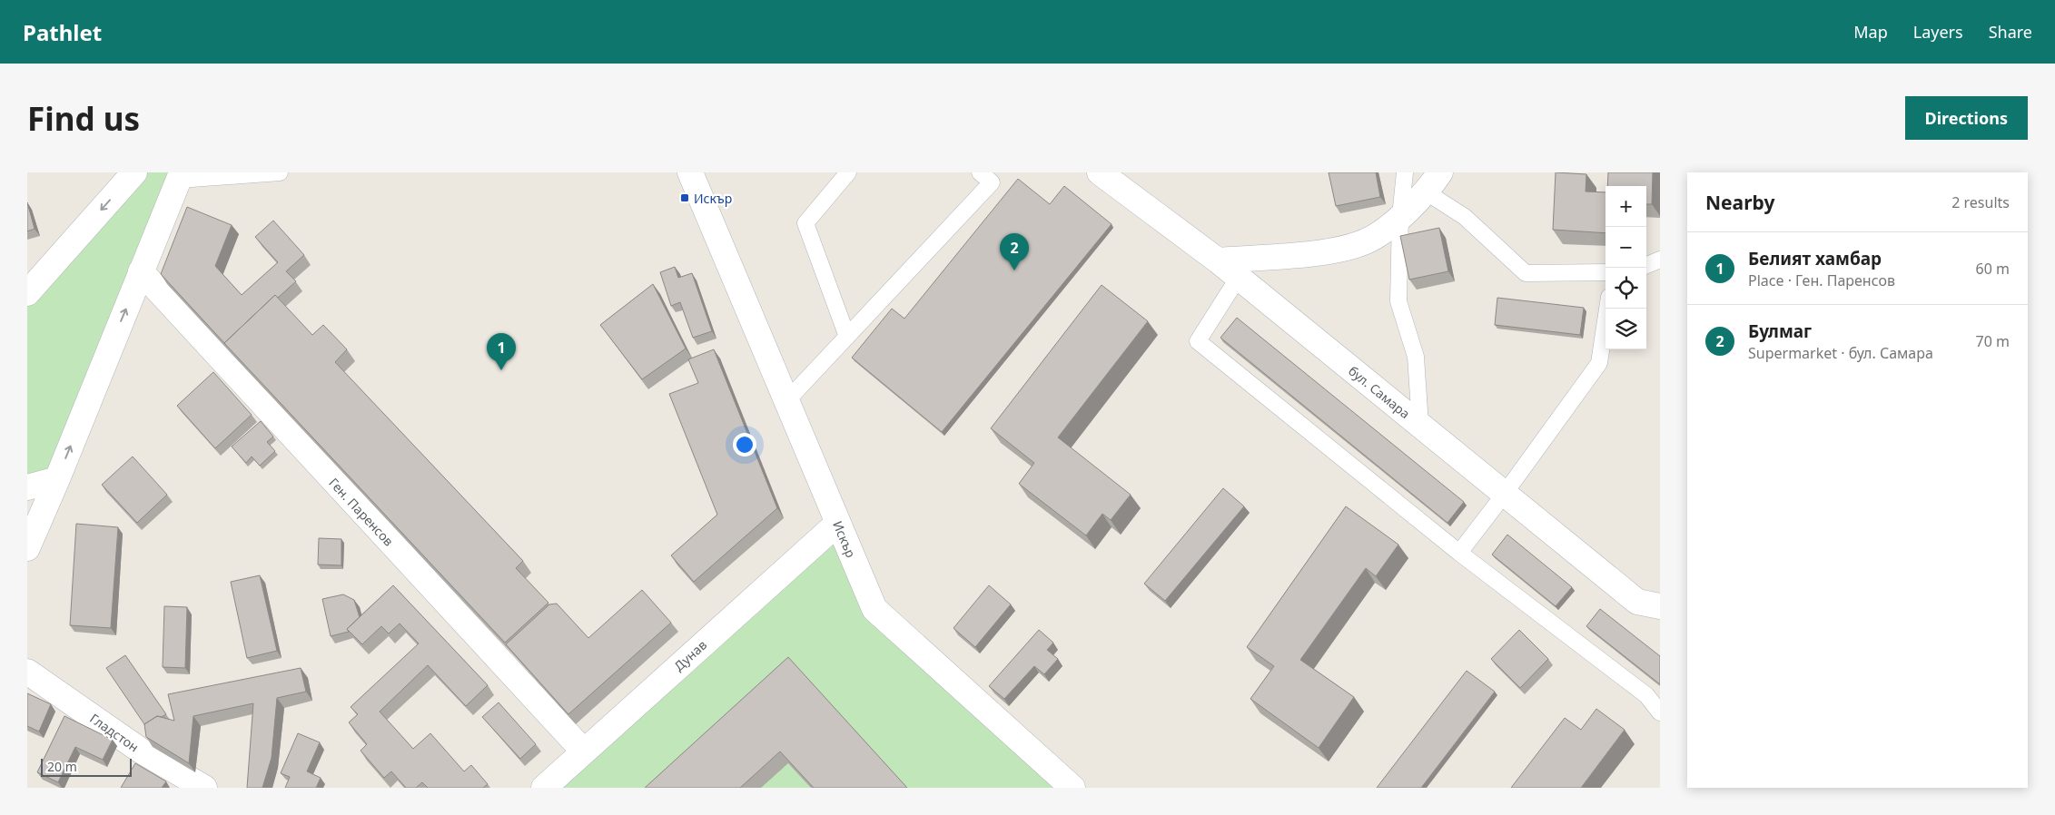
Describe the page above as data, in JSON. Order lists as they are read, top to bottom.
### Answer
{
  "streets": {
    "street": [
      "бул. Самара",
      "Ген. Паренсов",
      "Искър",
      "Дунав",
      "Гладстон"
    ]
  },
  "crossings": [
    ["Ген. Паренсов", "Дунав"],
    ["Искър", "Дунав"]
  ],
  "places": {
    "transit": ["Искър"]
  },
  "scale_bar": "20 m",
  "page": {
    "header": "Pathlet",
    "nav": ["Map", "Layers", "Share"],
    "buttons": "Directions",
    "title": "Find us",
    "heading": ["Nearby", "2 results"],
    "map_buttons": ["+", "−"],
    "list": [
      {
        "mark": "1",
        "name": "Белият хамбар",
        "note": "Place · Ген. Паренсов",
        "value": "60 m"
      },
      {
        "mark": "2",
        "name": "Булмаг",
        "note": "Supermarket · бул. Самара",
        "value": "70 m"
      }
    ],
    "pins": ["2", "1"],
    "scale": "20 m"
  }
}
